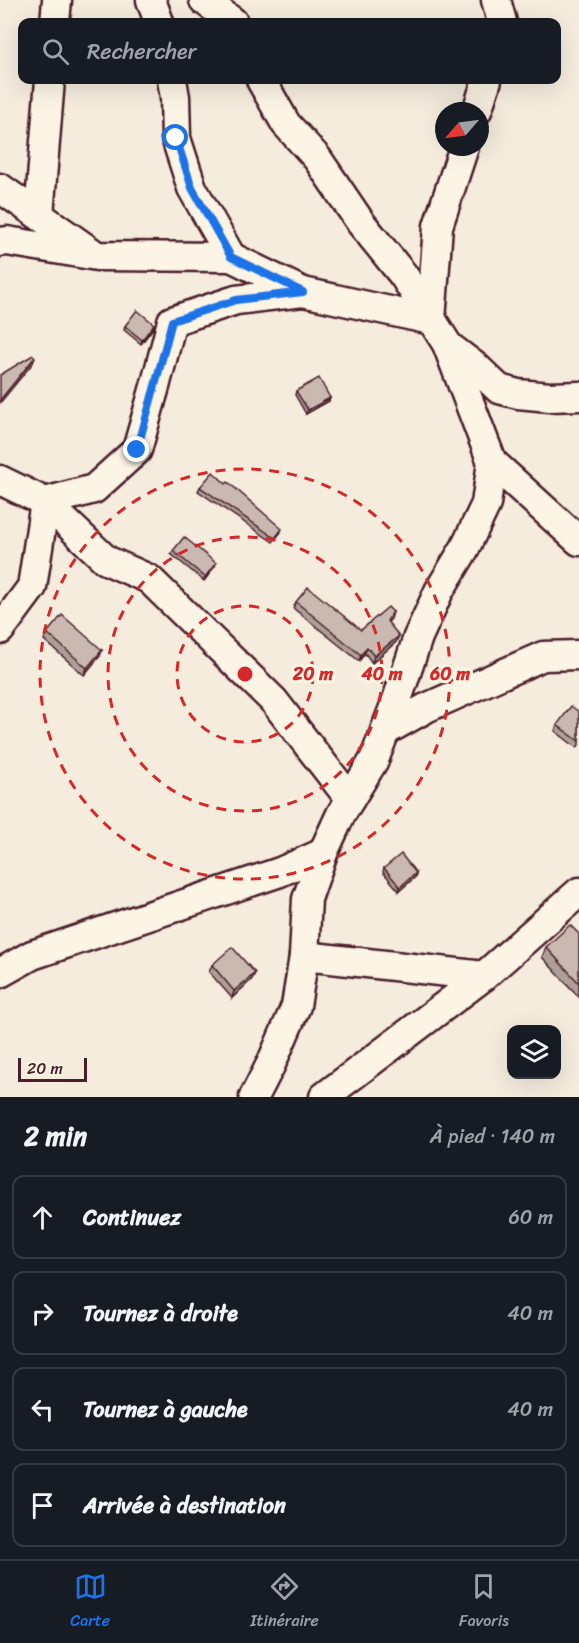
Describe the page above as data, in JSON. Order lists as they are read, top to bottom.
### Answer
{
  "scale_bar": "20 m",
  "north": "bottom left",
  "page": {
    "search": "Rechercher",
    "scale": "20 m",
    "heading": ["2 min", "À pied · 140 m"],
    "list": [
      ["Continuez", "60 m"],
      ["Tournez à droite", "40 m"],
      ["Tournez à gauche", "40 m"],
      "Arrivée à destination"
    ],
    "nav": ["Carte", "Itinéraire", "Favoris"]
  },
  "rings": ["20 m", "40 m", "60 m"]
}
